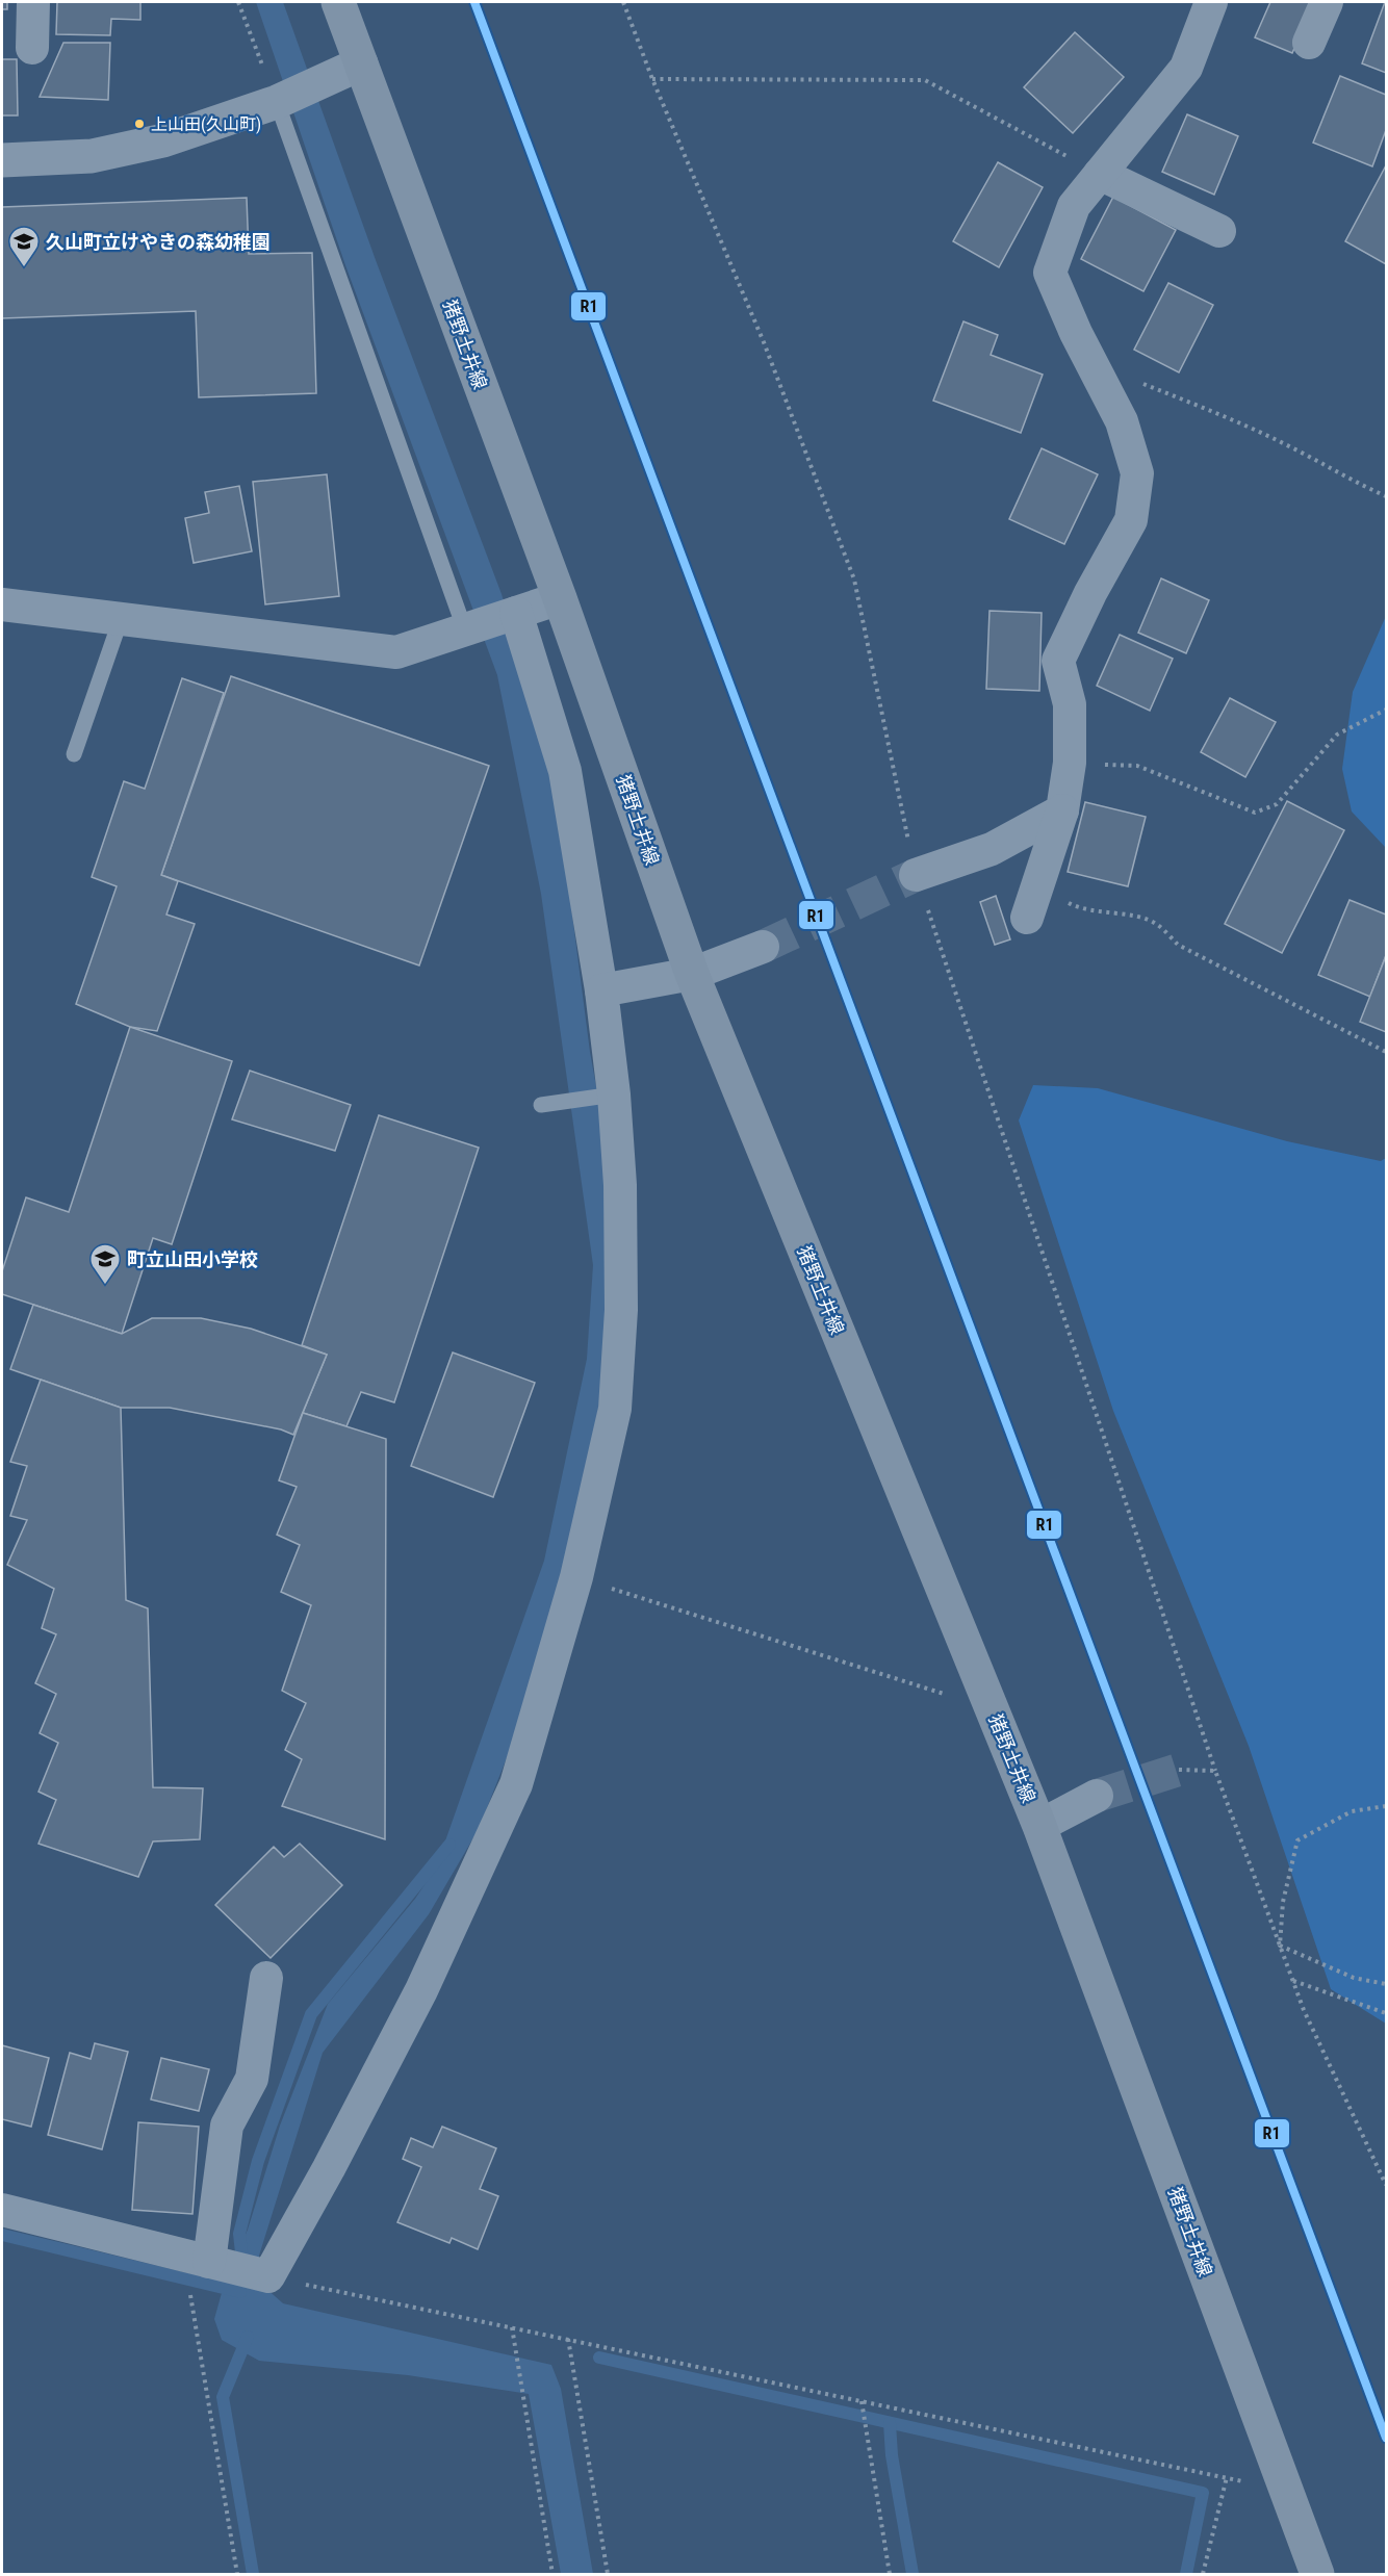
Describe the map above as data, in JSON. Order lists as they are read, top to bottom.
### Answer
{
  "streets": {
    "main road": ["猪野土井線"]
  },
  "places": {
    "other": ["上山田(久山町)"],
    "school or university": ["久山町立けやきの森幼稚園", "町立山田小学校"]
  },
  "lines": ["transit line R1"]
}
